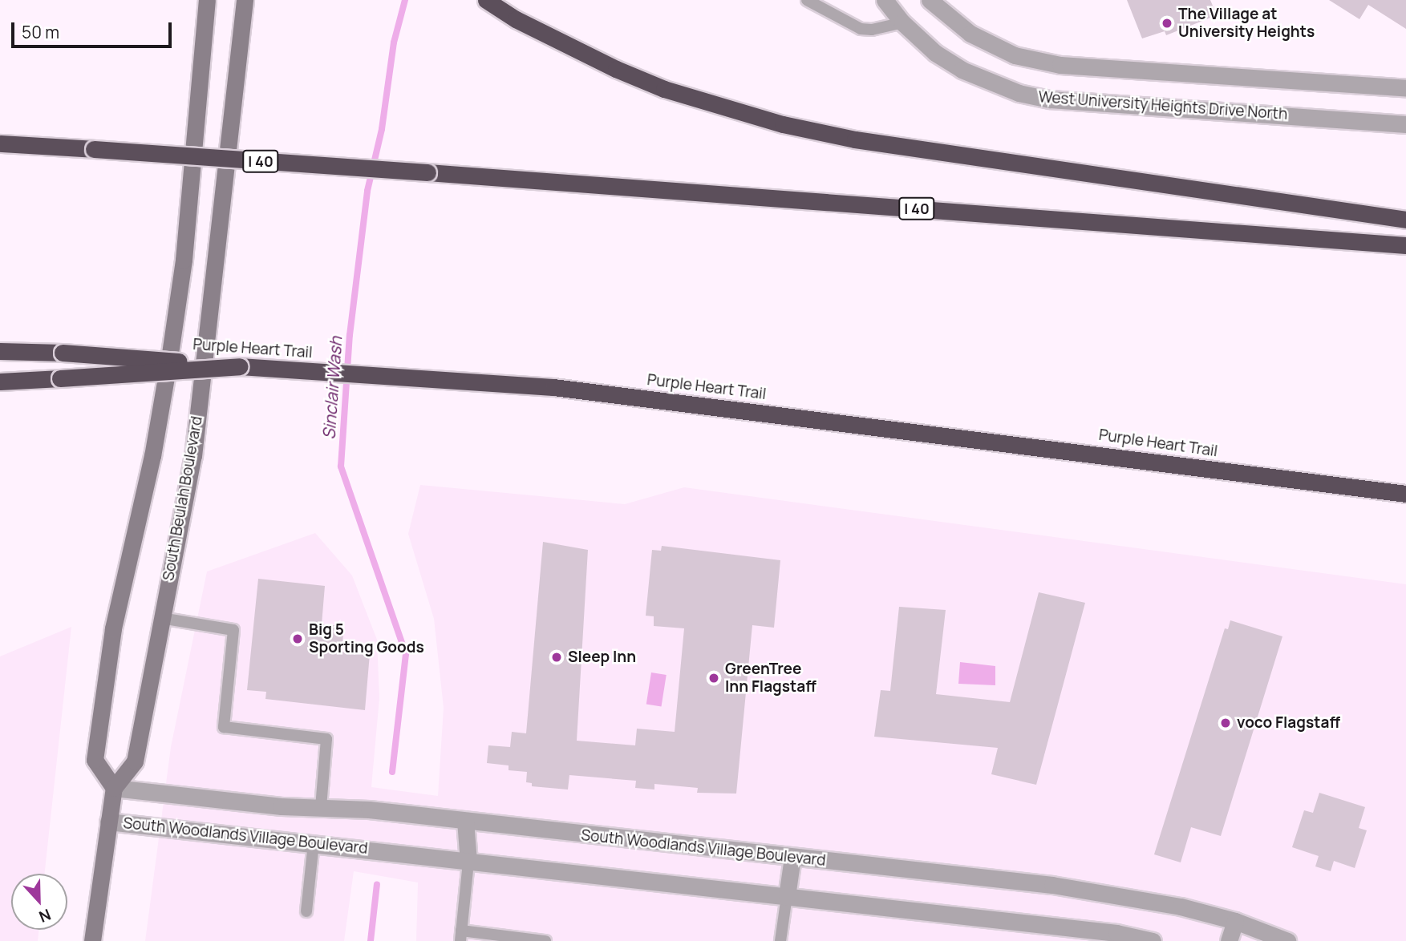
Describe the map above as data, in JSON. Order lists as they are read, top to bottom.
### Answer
{
  "streets": {
    "highway": ["I 40", "Purple Heart Trail"],
    "main road": ["South Beulah Boulevard"],
    "street": ["West University Heights Drive North", "South Woodlands Village Boulevard"]
  },
  "crossings": [
    ["South Beulah Boulevard", "South Woodlands Village Boulevard"]
  ],
  "water": ["Sinclair Wash"],
  "places": [
    "The Village at University Heights",
    "Big 5 Sporting Goods",
    "Sleep Inn",
    "GreenTree Inn Flagstaff",
    "voco Flagstaff"
  ],
  "scale_bar": "50 m",
  "north": "bottom"
}
